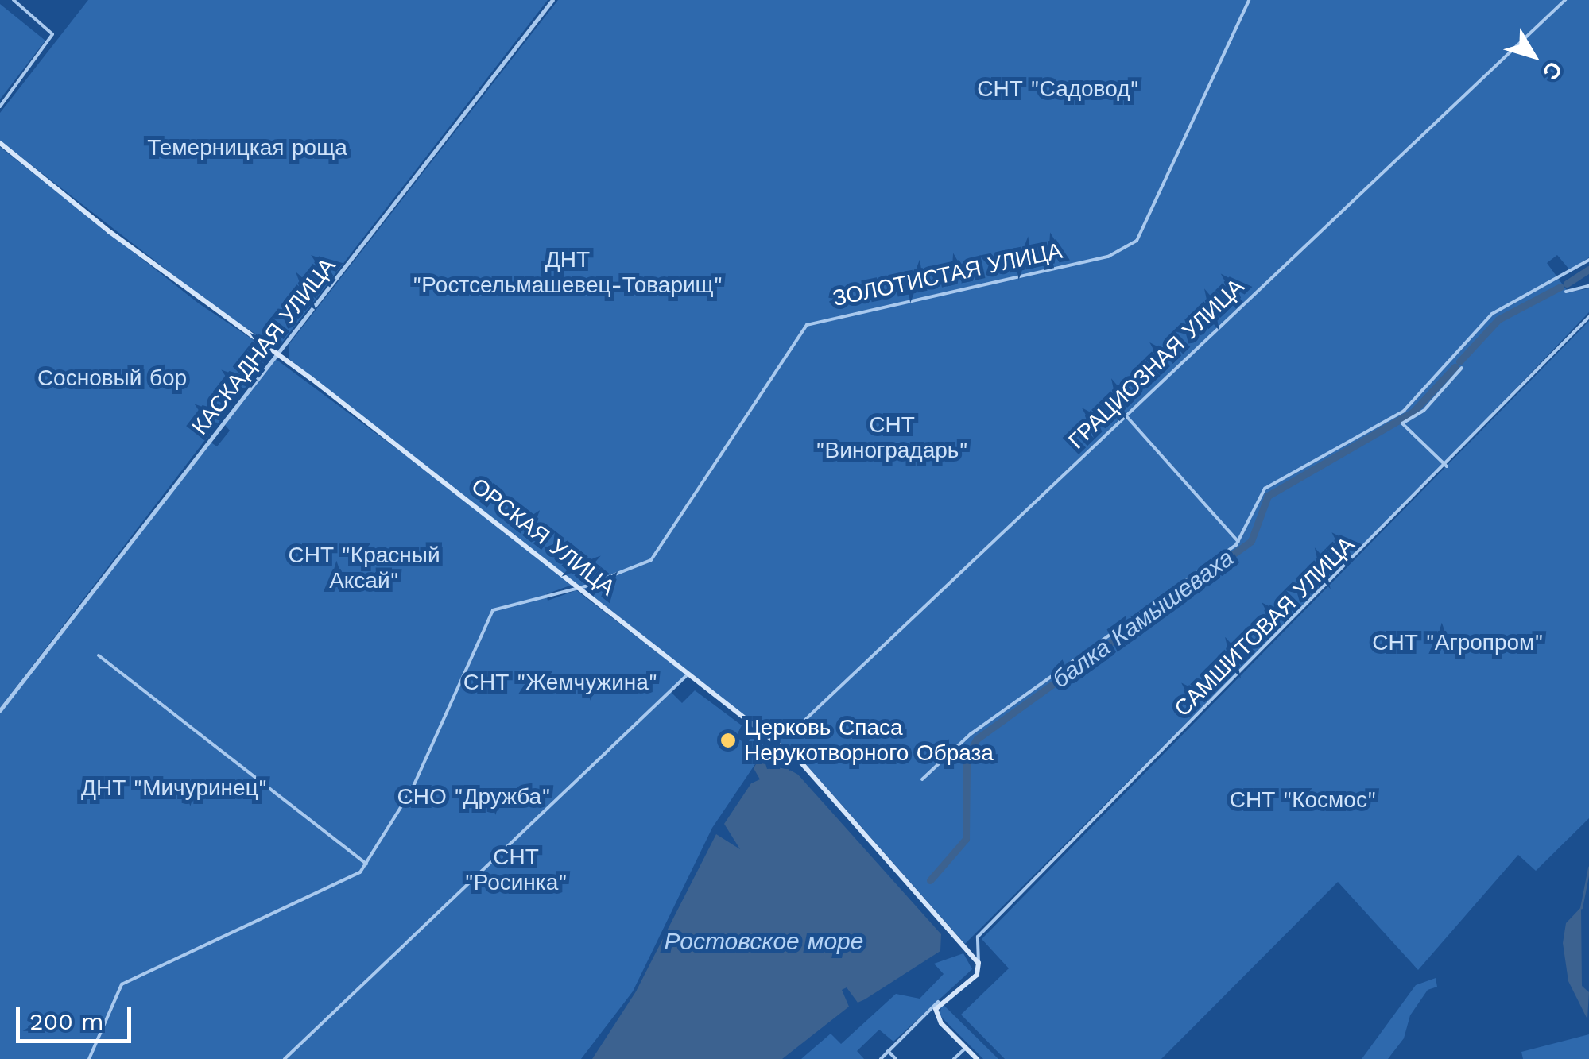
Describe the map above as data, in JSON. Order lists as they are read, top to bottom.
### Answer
{
  "streets": {
    "main road": ["ОРСКАЯ УЛИЦА"],
    "street": [
      "ЗОЛОТИСТАЯ УЛИЦА",
      "КАСКАДНАЯ УЛИЦА",
      "ГРАЦИОЗНАЯ УЛИЦА",
      "САМШИТОВАЯ УЛИЦА"
    ]
  },
  "crossings": [
    ["ЗОЛОТИСТАЯ УЛИЦА", "ОРСКАЯ УЛИЦА"],
    ["КАСКАДНАЯ УЛИЦА", "ОРСКАЯ УЛИЦА"],
    ["ГРАЦИОЗНАЯ УЛИЦА", "ОРСКАЯ УЛИЦА"],
    ["ОРСКАЯ УЛИЦА", "САМШИТОВАЯ УЛИЦА"]
  ],
  "water": ["балка Камышеваха", "Ростовское море"],
  "parks": [
    "СНТ \"Садовод\"",
    "Темерницкая роща",
    "ДНТ \"Ростсельмашевец-Товарищ\"",
    "Сосновый бор",
    "СНТ \"Виноградарь\"",
    "СНТ \"Красный Аксай\"",
    "СНТ \"Агропром\"",
    "СНТ \"Жемчужина\"",
    "ДНТ \"Мичуринец\"",
    "СНО \"Дружба\"",
    "СНТ \"Космос\"",
    "СНТ \"Росинка\""
  ],
  "places": ["Церковь Спаса Нерукотворного Образа"],
  "scale_bar": "200 m",
  "north": "bottom right"
}
